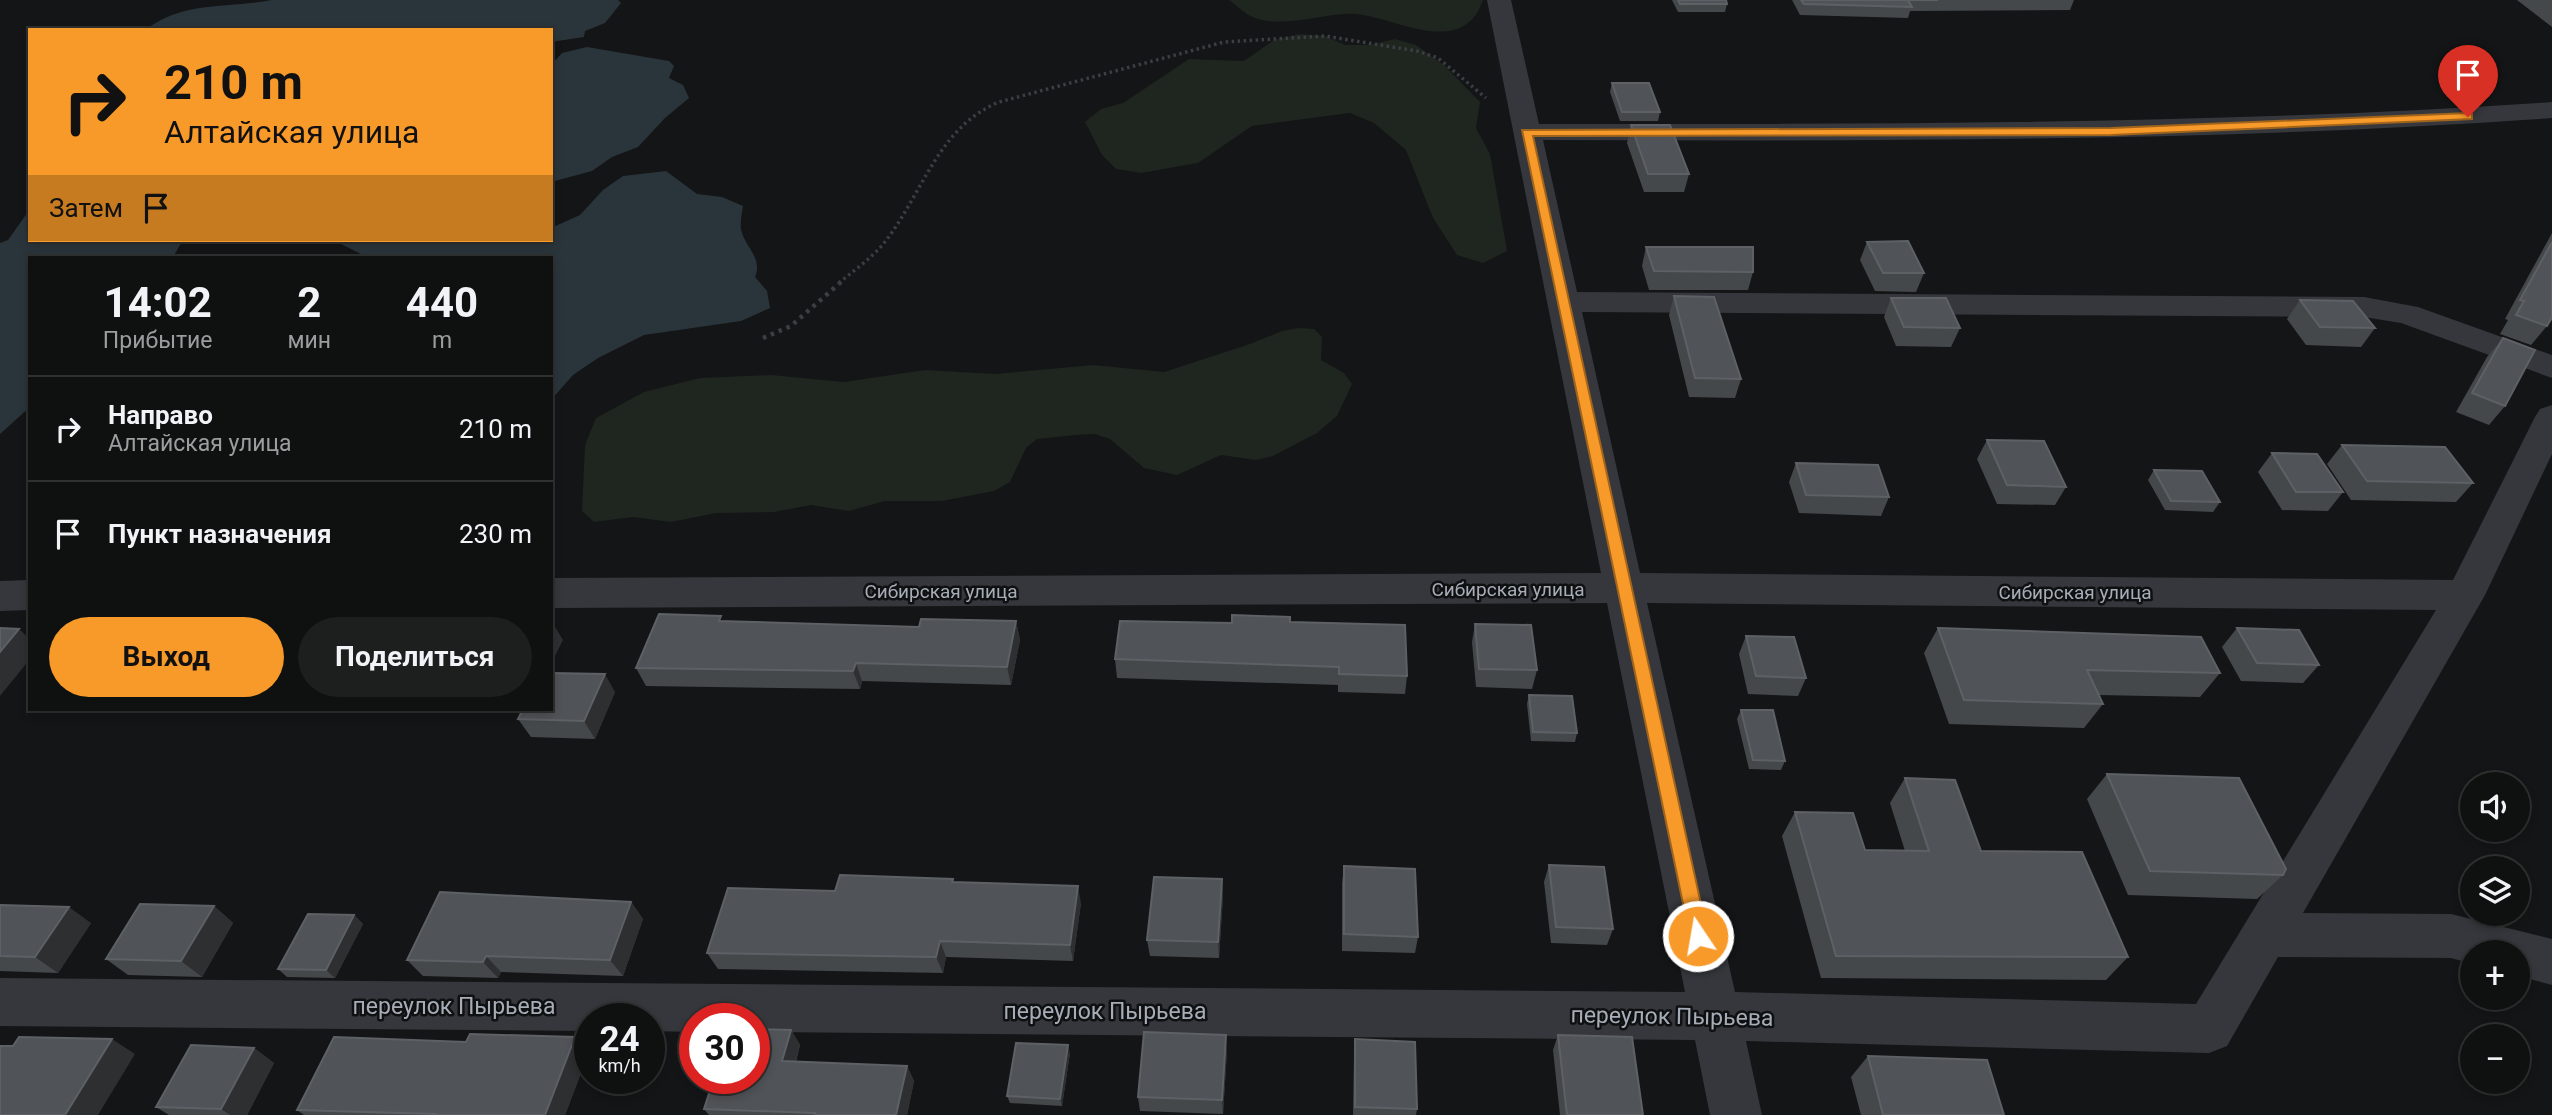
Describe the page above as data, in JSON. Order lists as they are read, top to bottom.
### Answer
{
  "streets": {
    "street": ["Сибирская улица", "переулок Пырьева"]
  },
  "page": {
    "turn": ["210 m", "Алтайская улица"],
    "then": "Затем",
    "eta": [
      "14:02",
      "Прибытие",
      "2",
      "мин",
      "440",
      "m"
    ],
    "list": [
      {
        "name": "Направо",
        "note": "Алтайская улица",
        "value": "210 m"
      },
      {
        "name": "Пункт назначения",
        "value": "230 m"
      }
    ],
    "buttons": ["Выход", "Поделиться"],
    "map_buttons": ["+", "−"],
    "speed": "24 km/h",
    "limit": "30"
  }
}
